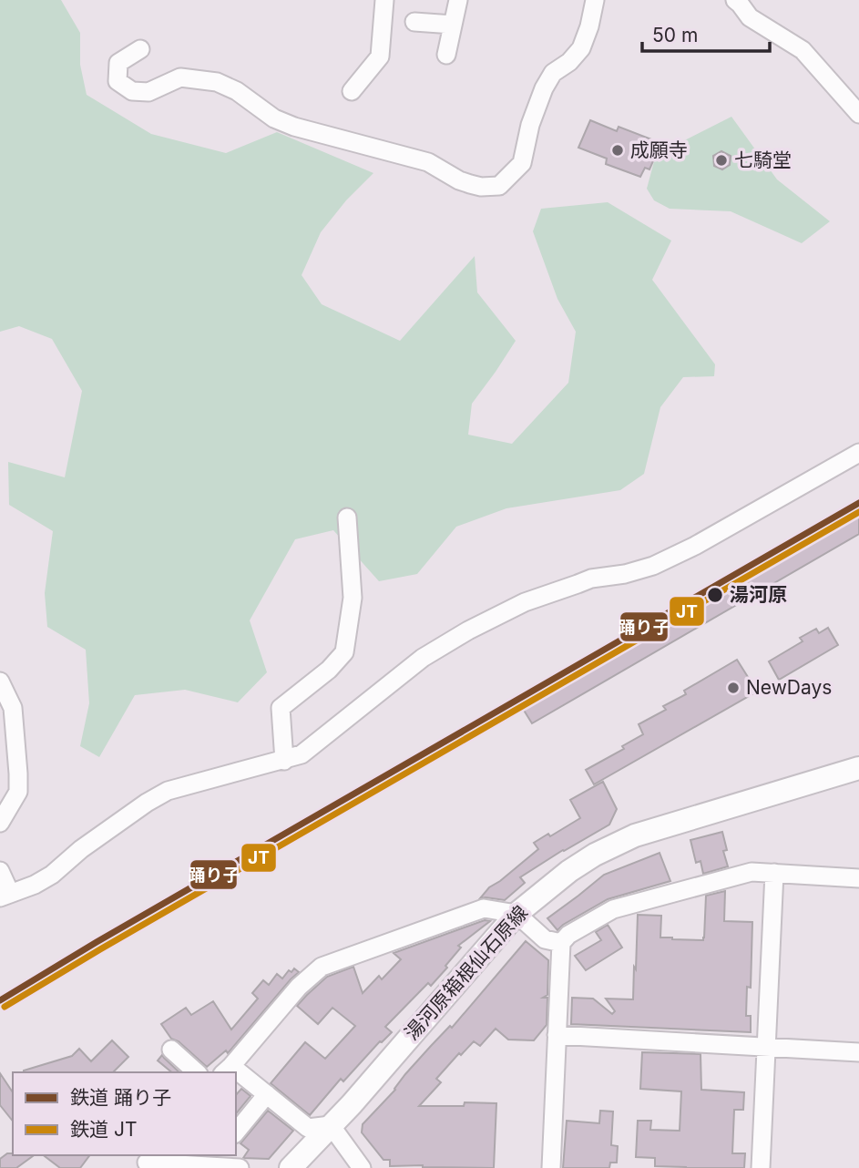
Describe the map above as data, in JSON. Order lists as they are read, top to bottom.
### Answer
{
  "streets": {
    "main road": ["湯河原箱根仙石原線"]
  },
  "places": [
    "成願寺",
    "七騎堂",
    "湯河原",
    "NewDays"
  ],
  "lines": ["rail line 踊り子", "rail line JT"],
  "legend": ["鉄道 踊り子", "鉄道 JT"],
  "scale_bar": "50 m"
}
